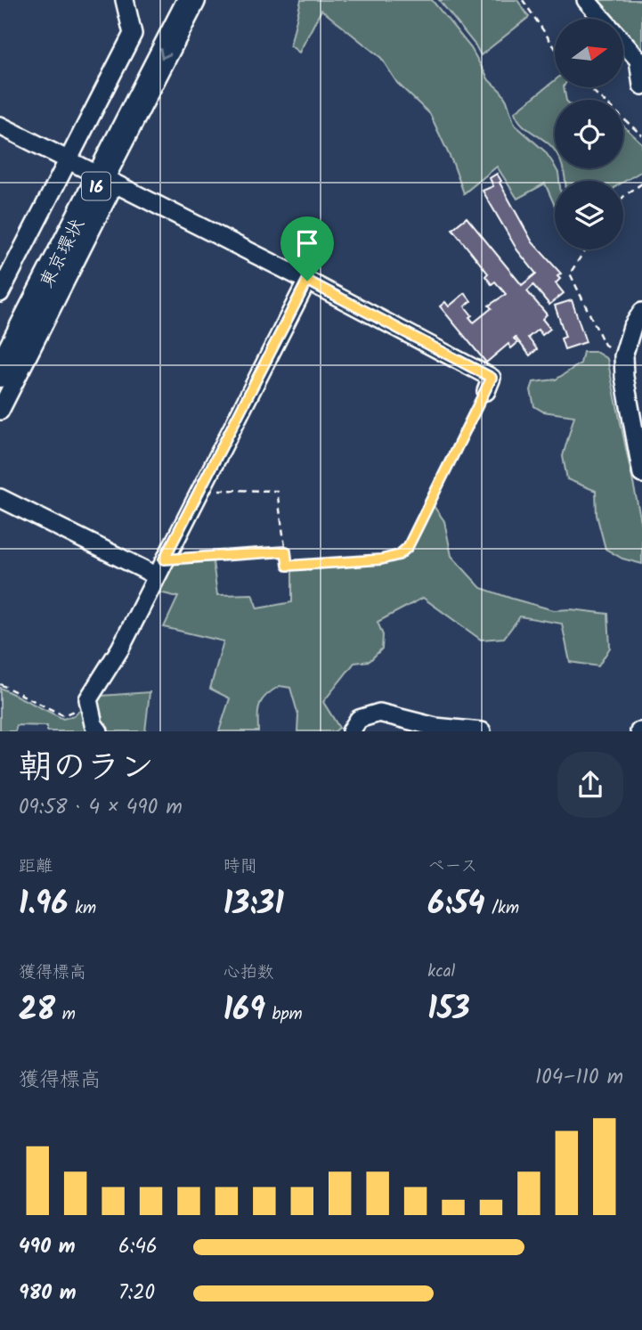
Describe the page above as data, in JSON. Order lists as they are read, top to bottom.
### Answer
{
  "streets": {
    "highway": ["16", "東京環状"]
  },
  "north": "right",
  "page": {
    "heading": ["朝のラン", "09:58 · 4 × 490 m"],
    "stats": [
      ["距離", "1.96 km"],
      ["時間", "13:31"],
      ["ペース", "6:54 /km"],
      ["獲得標高", "28 m"],
      ["心拍数", "169 bpm"],
      ["kcal", "153"]
    ],
    "chart": ["獲得標高", "104–110 m"],
    "list": [
      {
        "name": "490 m",
        "note": "6:46"
      },
      {
        "name": "980 m",
        "note": "7:20"
      }
    ]
  }
}
